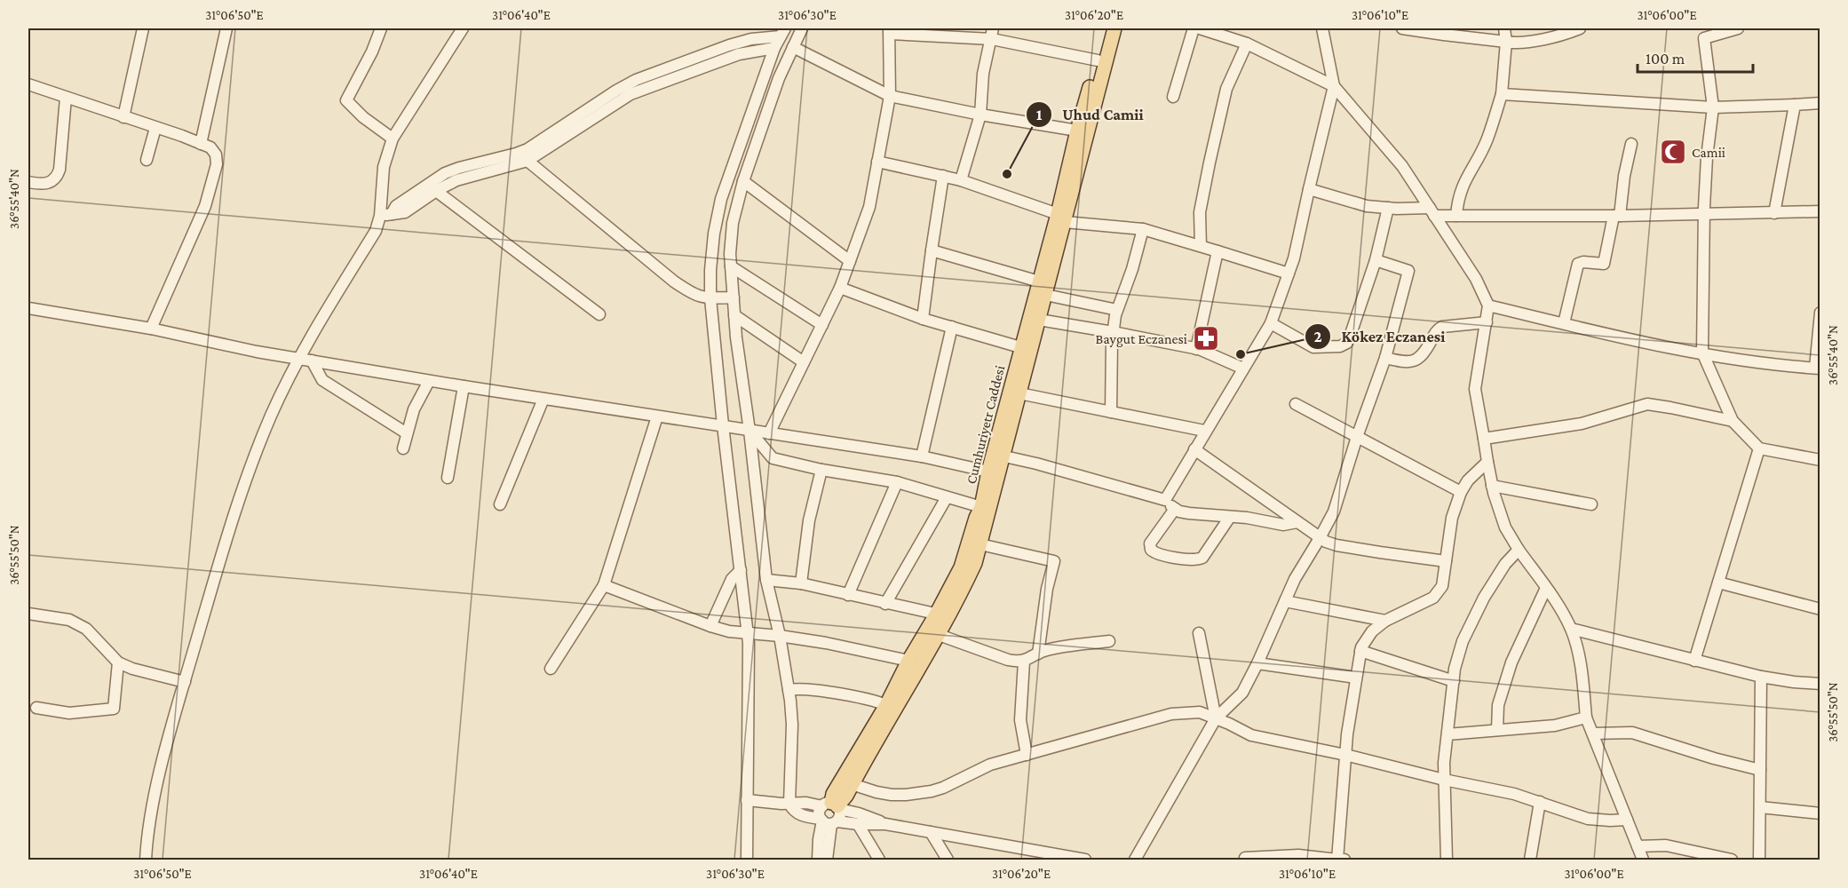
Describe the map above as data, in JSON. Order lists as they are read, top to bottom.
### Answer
{
  "streets": {
    "main road": ["Cumhuriyetr Caddesi"]
  },
  "places": {
    "mosque": ["Camii"],
    "other": ["Uhud Camii", "Kökez Eczanesi"],
    "pharmacy": ["Baygut Eczanesi"]
  },
  "scale_bar": "100 m",
  "coordinates": [
    "31°06'50\"E",
    "31°06'40\"E",
    "31°06'30\"E",
    "31°06'20\"E",
    "31°06'10\"E",
    "31°06'00\"E",
    "36°55'40\"N",
    "36°55'50\"N"
  ]
}
